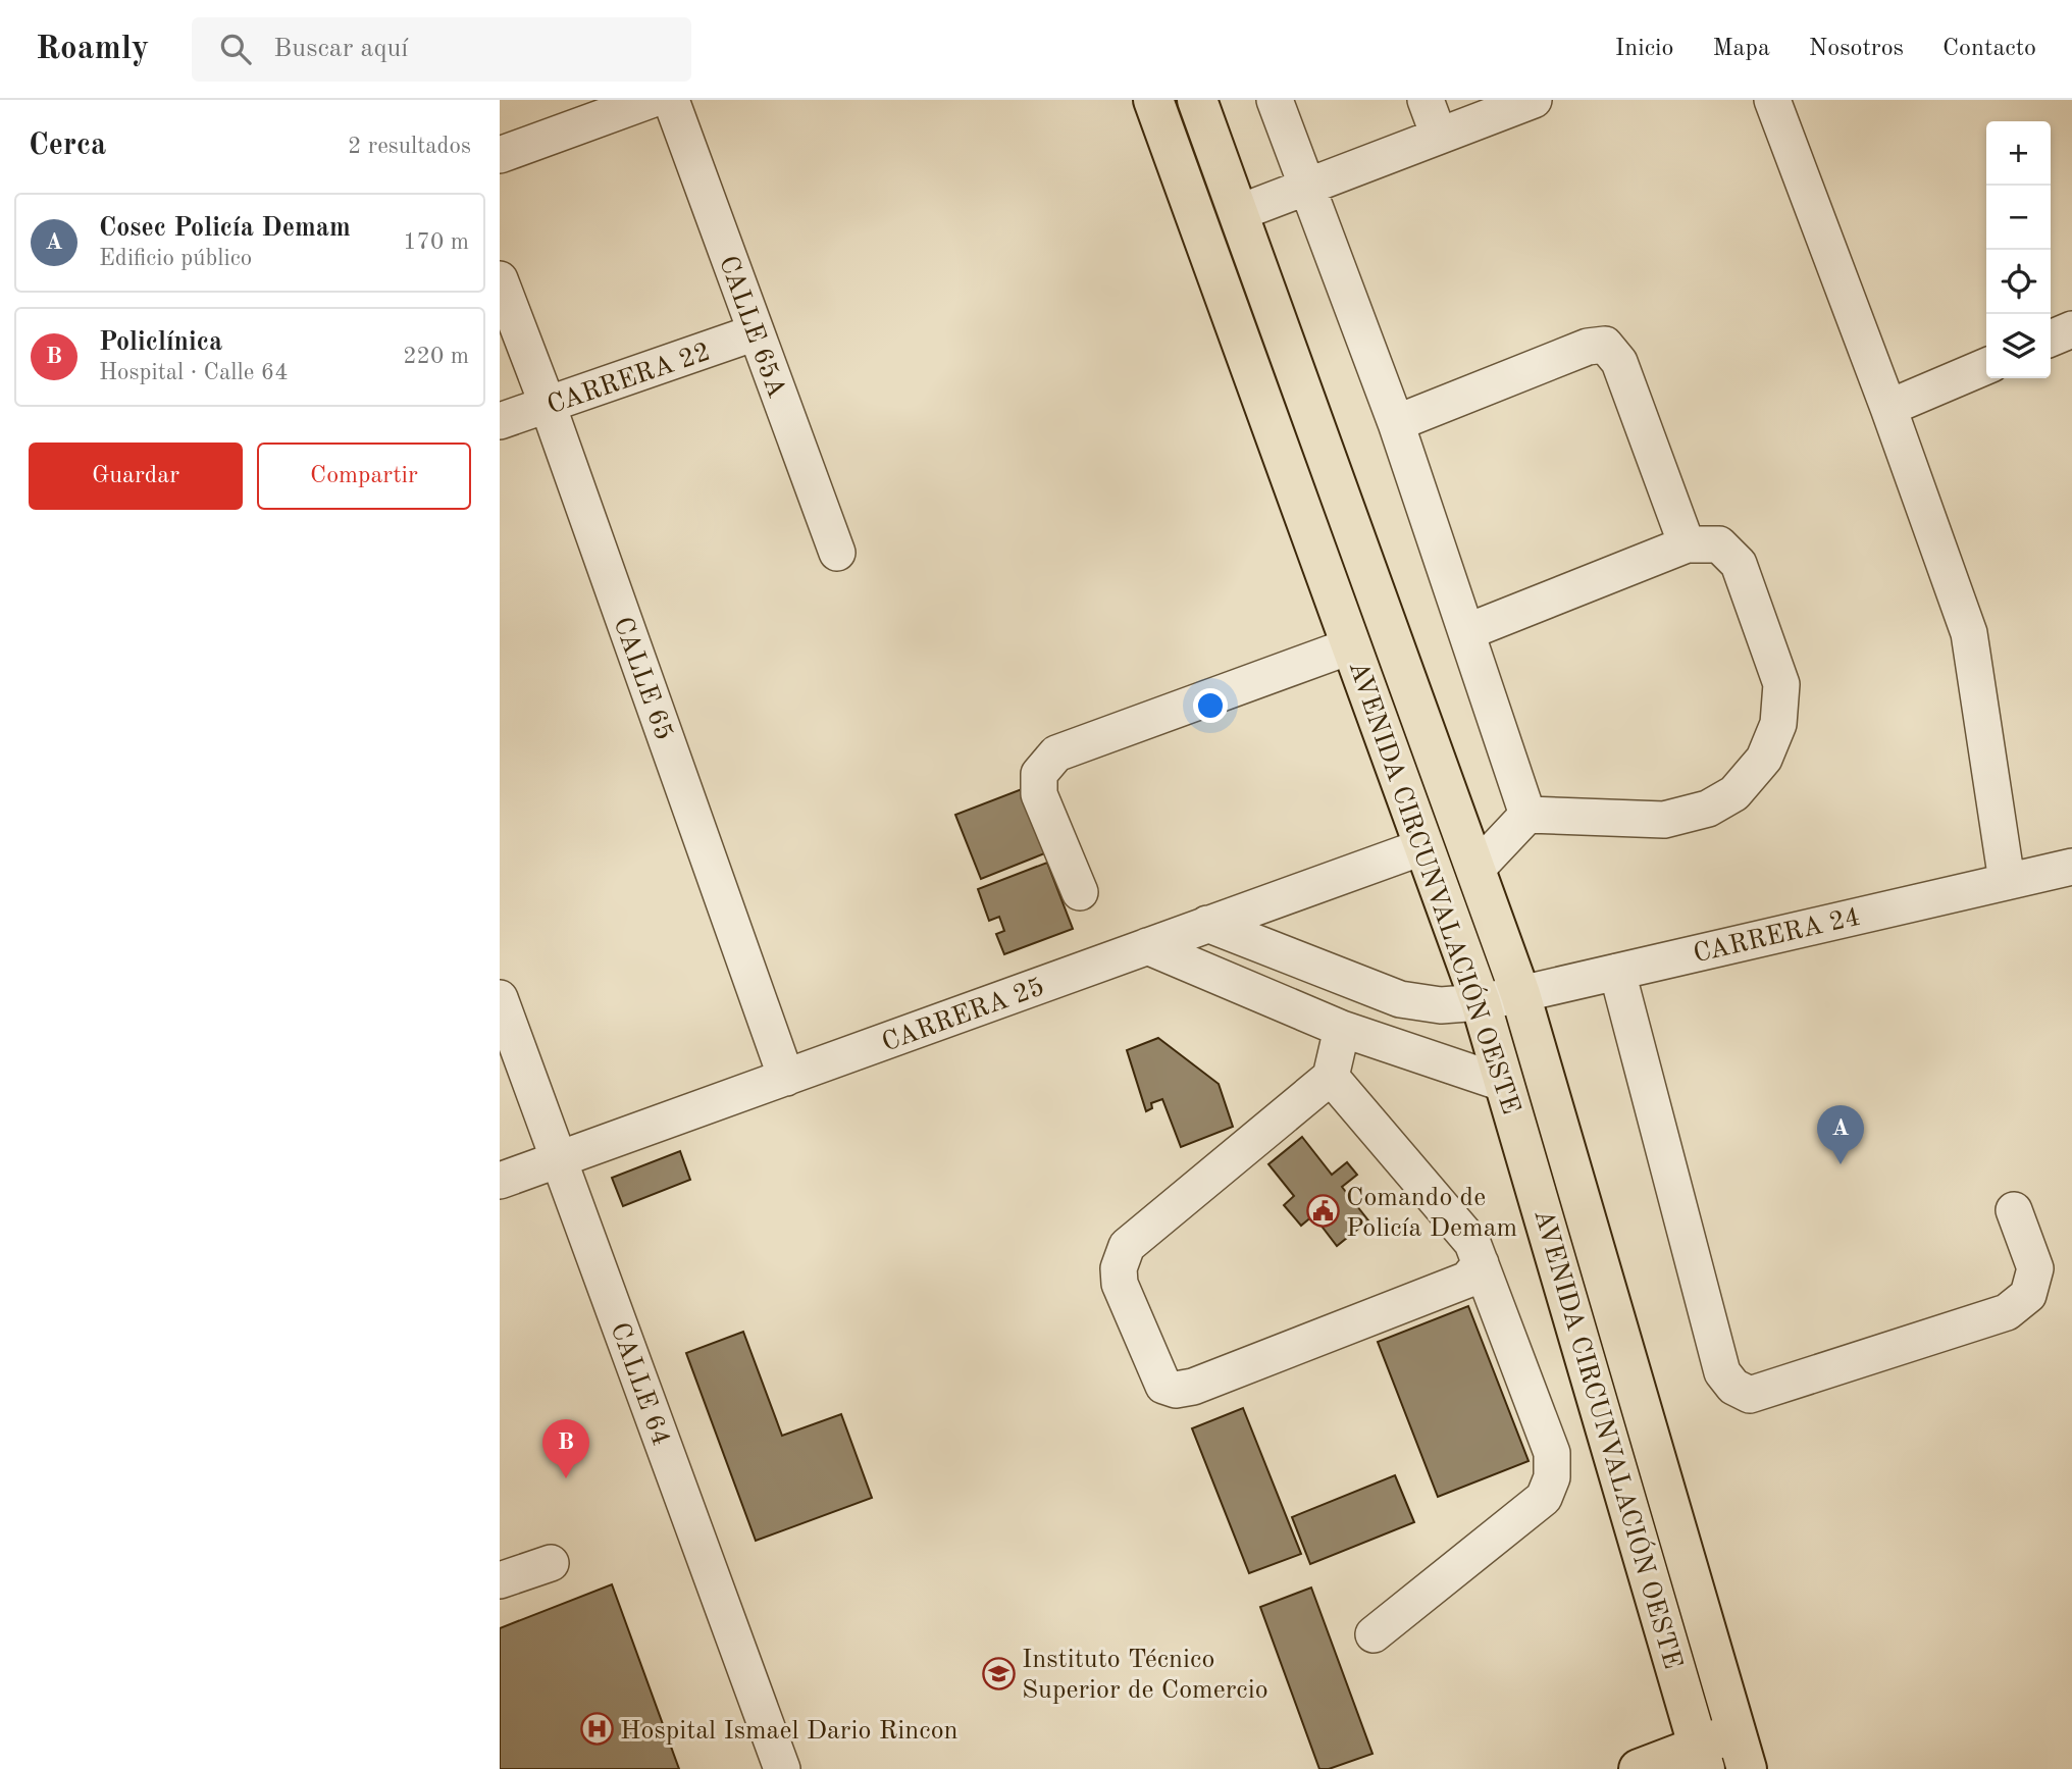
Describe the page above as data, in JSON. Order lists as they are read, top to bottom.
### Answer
{
  "streets": {
    "main road": ["AVENIDA CIRCUNVALACIÓN OESTE"],
    "street": [
      "CALLE 65A",
      "CARRERA 22",
      "CALLE 65",
      "CARRERA 24",
      "CARRERA 25",
      "CALLE 64"
    ]
  },
  "crossings": [
    ["CALLE 65A", "CARRERA 22"],
    ["CARRERA 22", "CALLE 65"],
    ["CALLE 65", "CARRERA 25"],
    ["AVENIDA CIRCUNVALACIÓN OESTE", "CARRERA 24"],
    ["AVENIDA CIRCUNVALACIÓN OESTE", "CARRERA 25"],
    ["CARRERA 24", "CARRERA 25"],
    ["CARRERA 25", "CALLE 64"]
  ],
  "places": {
    "public building": ["Comando de Policía Demam"],
    "school or university": ["Instituto Técnico Superior de Comercio"],
    "hospital": ["Hospital Ismael Dario Rincon"]
  },
  "page": {
    "header": "Roamly",
    "search": "Buscar aquí",
    "nav": [
      "Inicio",
      "Mapa",
      "Nosotros",
      "Contacto"
    ],
    "heading": ["Cerca", "2 resultados"],
    "map_buttons": ["+", "−"],
    "list": [
      {
        "mark": "A",
        "name": "Cosec Policía Demam",
        "note": "Edificio público",
        "value": "170 m"
      },
      {
        "mark": "B",
        "name": "Policlínica",
        "note": "Hospital · Calle 64",
        "value": "220 m"
      }
    ],
    "buttons": ["Guardar", "Compartir"],
    "pins": ["A", "B"]
  }
}
